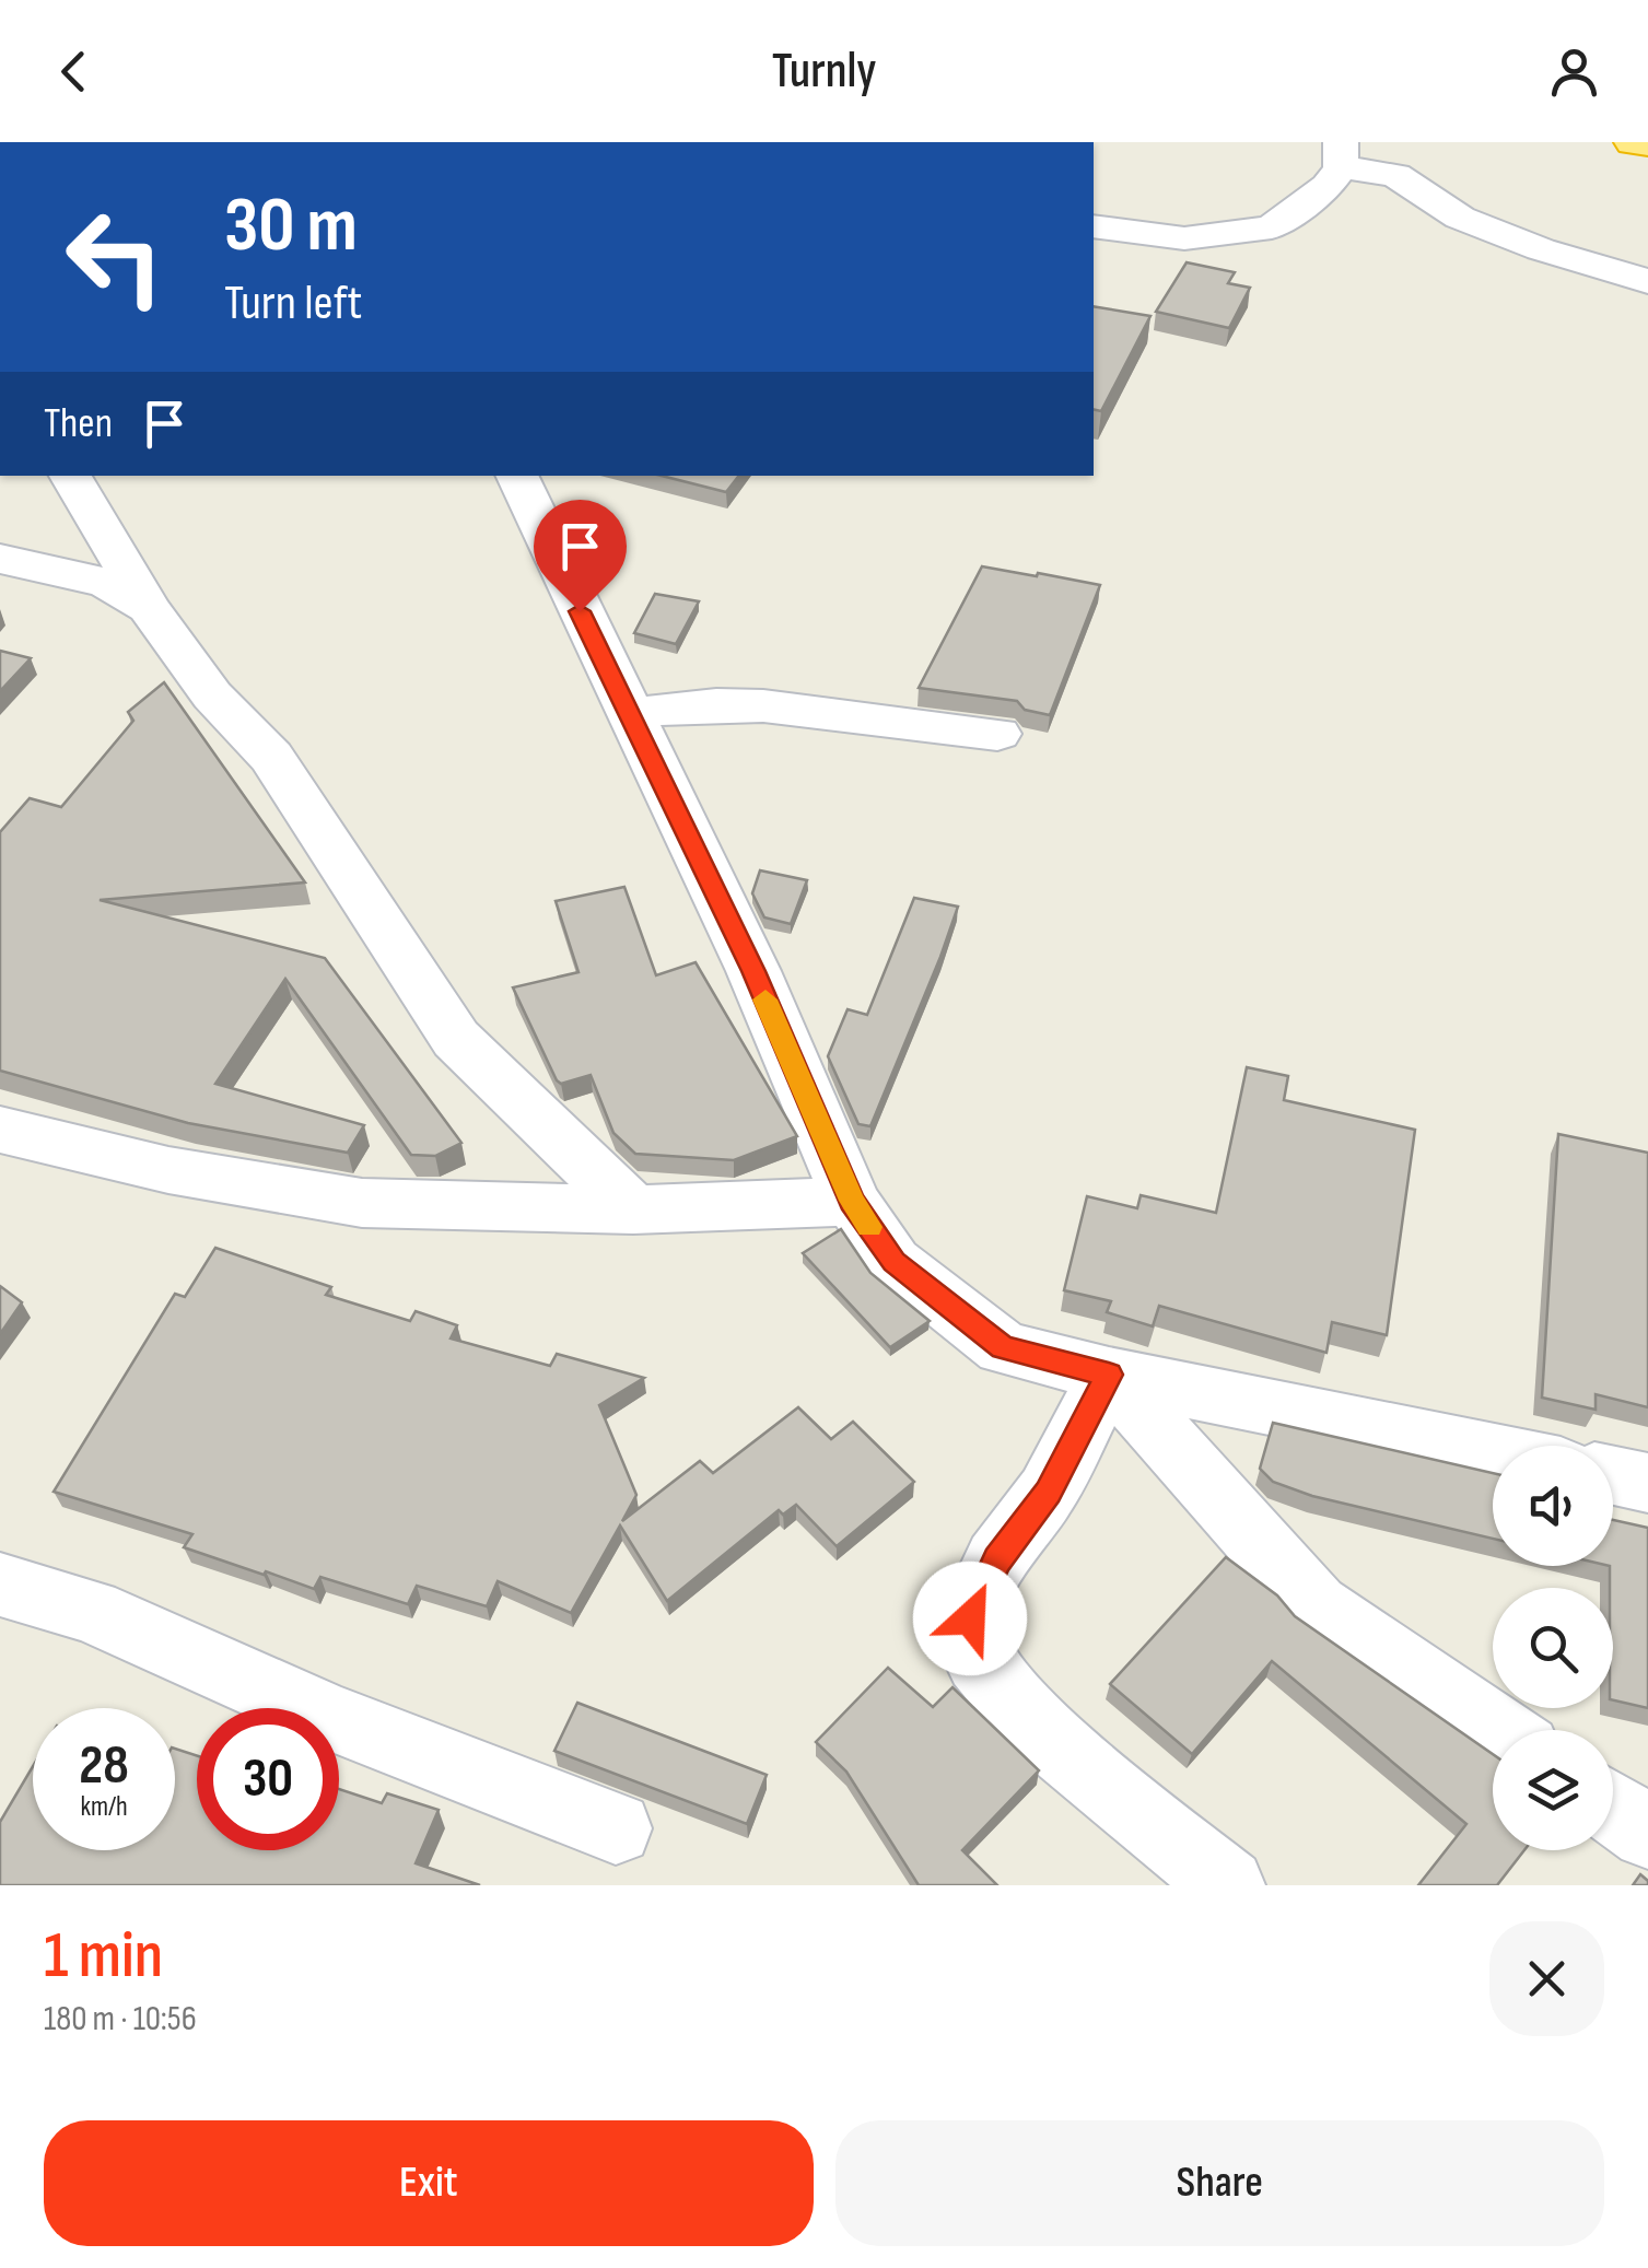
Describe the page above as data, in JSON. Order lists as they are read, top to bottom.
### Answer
{
  "page": {
    "header": "Turnly",
    "turn": ["30 m", "Turn left"],
    "then": "Then",
    "speed": "28 km/h",
    "limit": "30",
    "heading": ["1 min", "180 m · 10:56"],
    "buttons": ["Exit", "Share"]
  }
}
